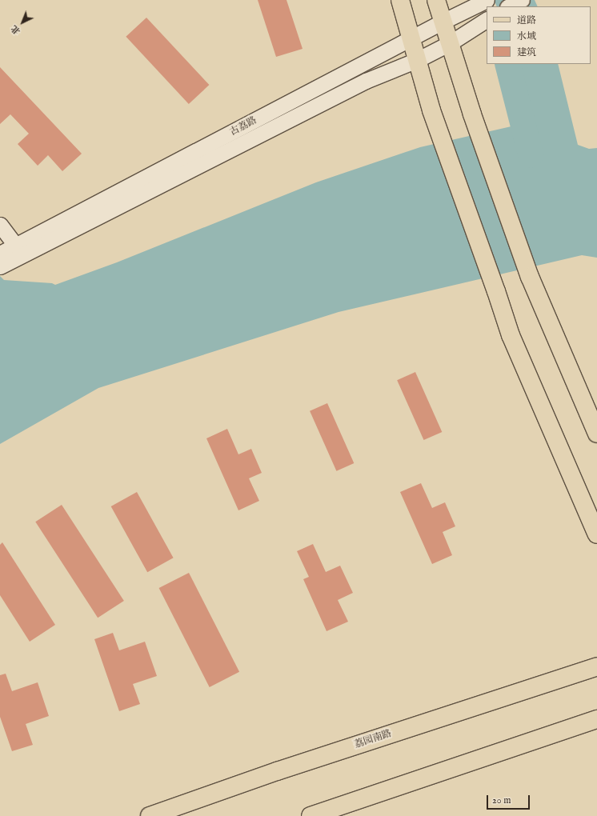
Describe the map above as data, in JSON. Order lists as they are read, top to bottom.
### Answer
{
  "streets": {
    "main road": ["荔园南路"],
    "street": ["古荔路"]
  },
  "legend": ["道路", "水域", "建筑"],
  "scale_bar": "20 m",
  "north": "bottom left"
}
